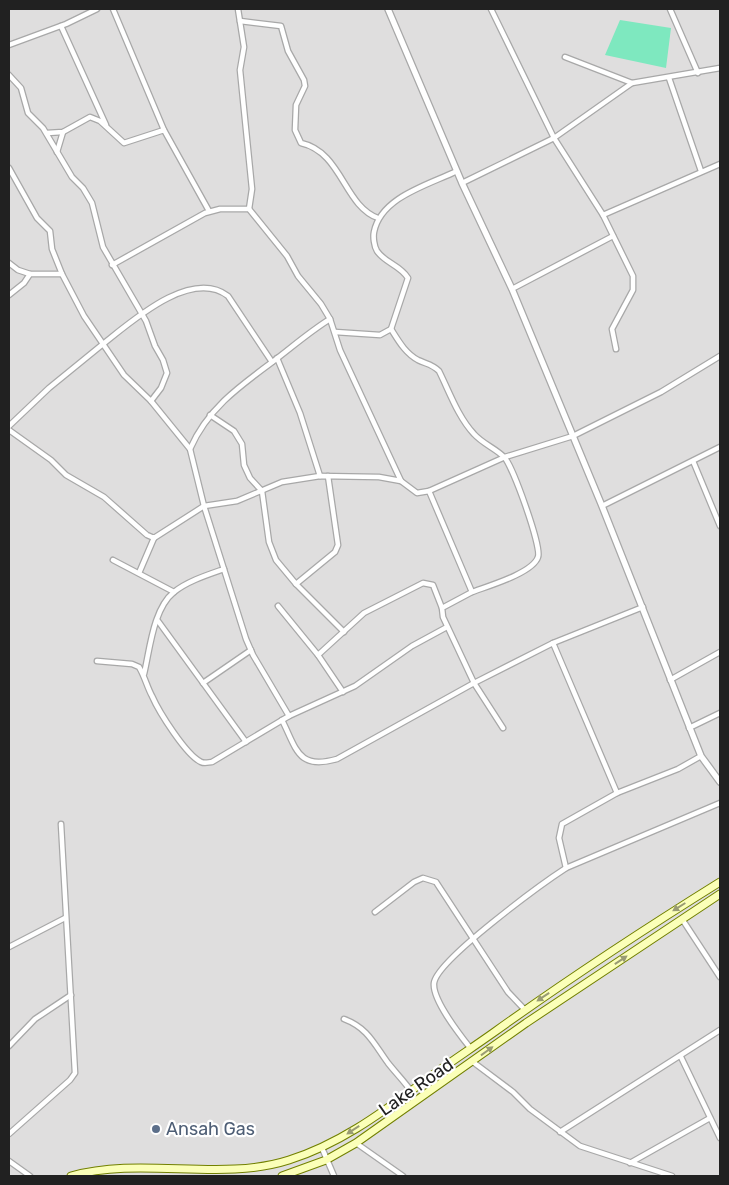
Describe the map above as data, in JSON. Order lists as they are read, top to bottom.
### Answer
{
  "streets": {
    "main road": ["Lake Road"]
  },
  "places": ["Ansah Gas"]
}
